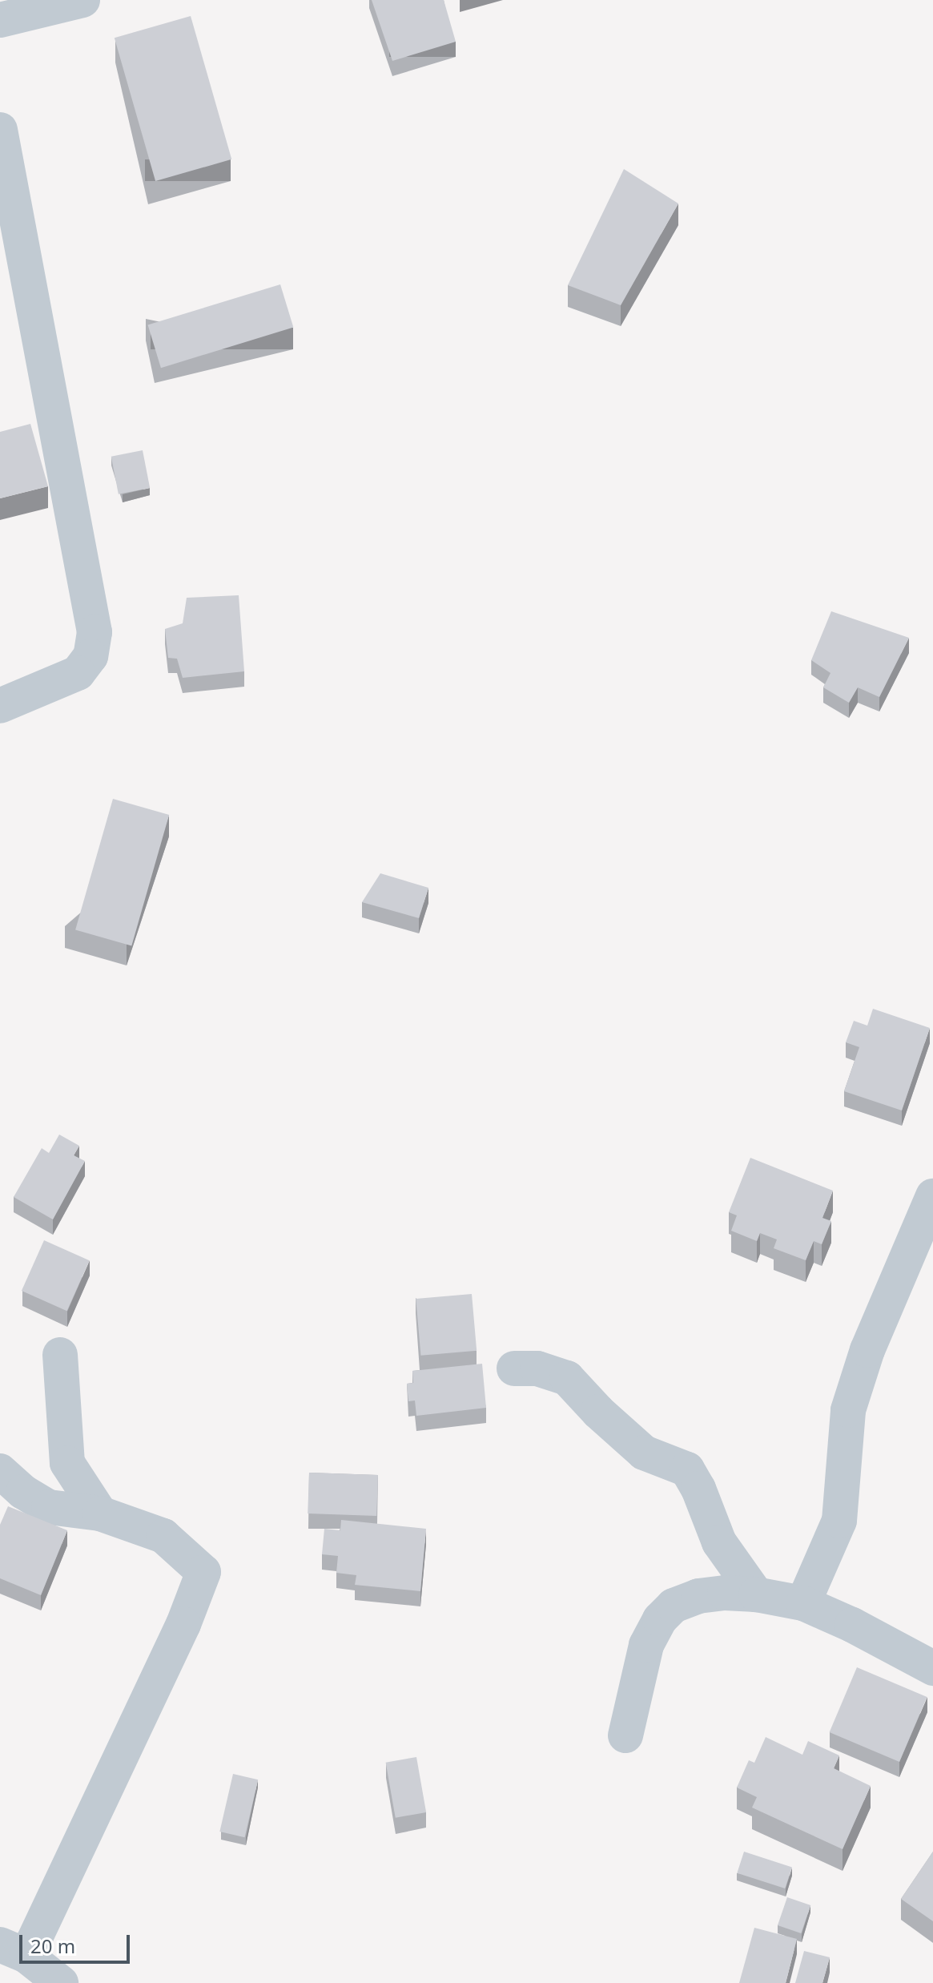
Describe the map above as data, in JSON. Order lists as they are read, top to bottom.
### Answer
{
  "scale_bar": "20 m"
}
